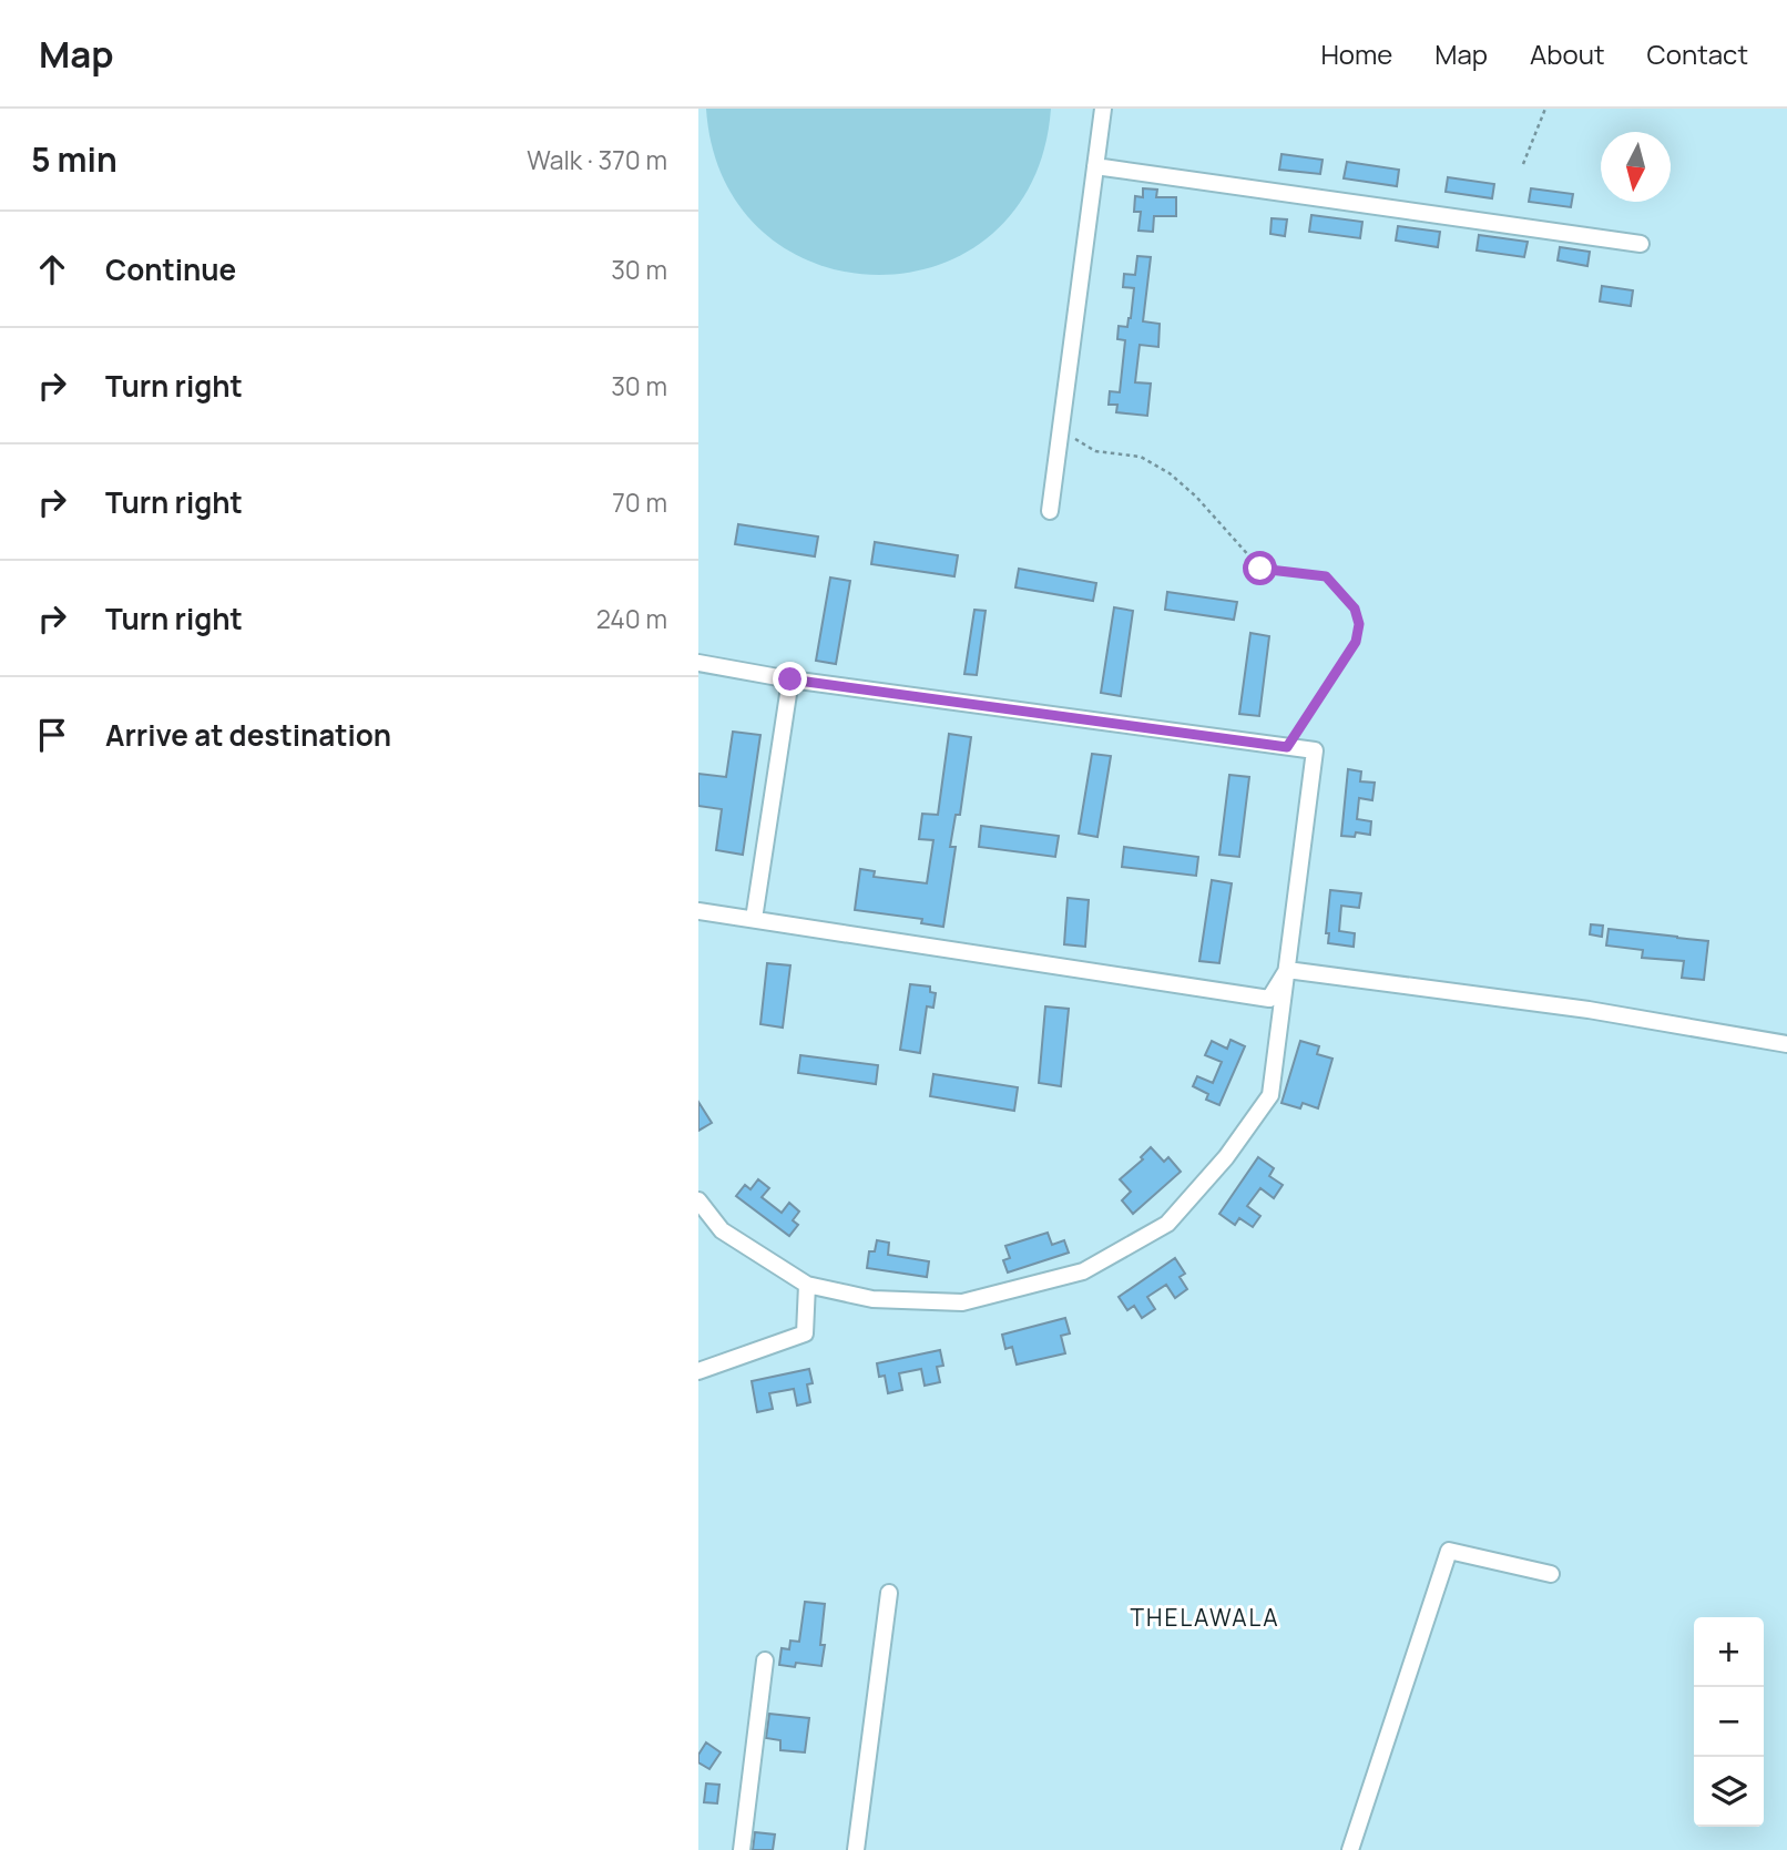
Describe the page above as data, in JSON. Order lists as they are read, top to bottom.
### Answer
{
  "districts": ["THELAWALA"],
  "north": "bottom",
  "page": {
    "header": "Map",
    "nav": [
      "Home",
      "Map",
      "About",
      "Contact"
    ],
    "heading": ["5 min", "Walk · 370 m"],
    "list": [
      ["Continue", "30 m"],
      ["Turn right", "30 m"],
      ["Turn right", "70 m"],
      ["Turn right", "240 m"],
      "Arrive at destination"
    ],
    "map_buttons": ["+", "−"]
  }
}
